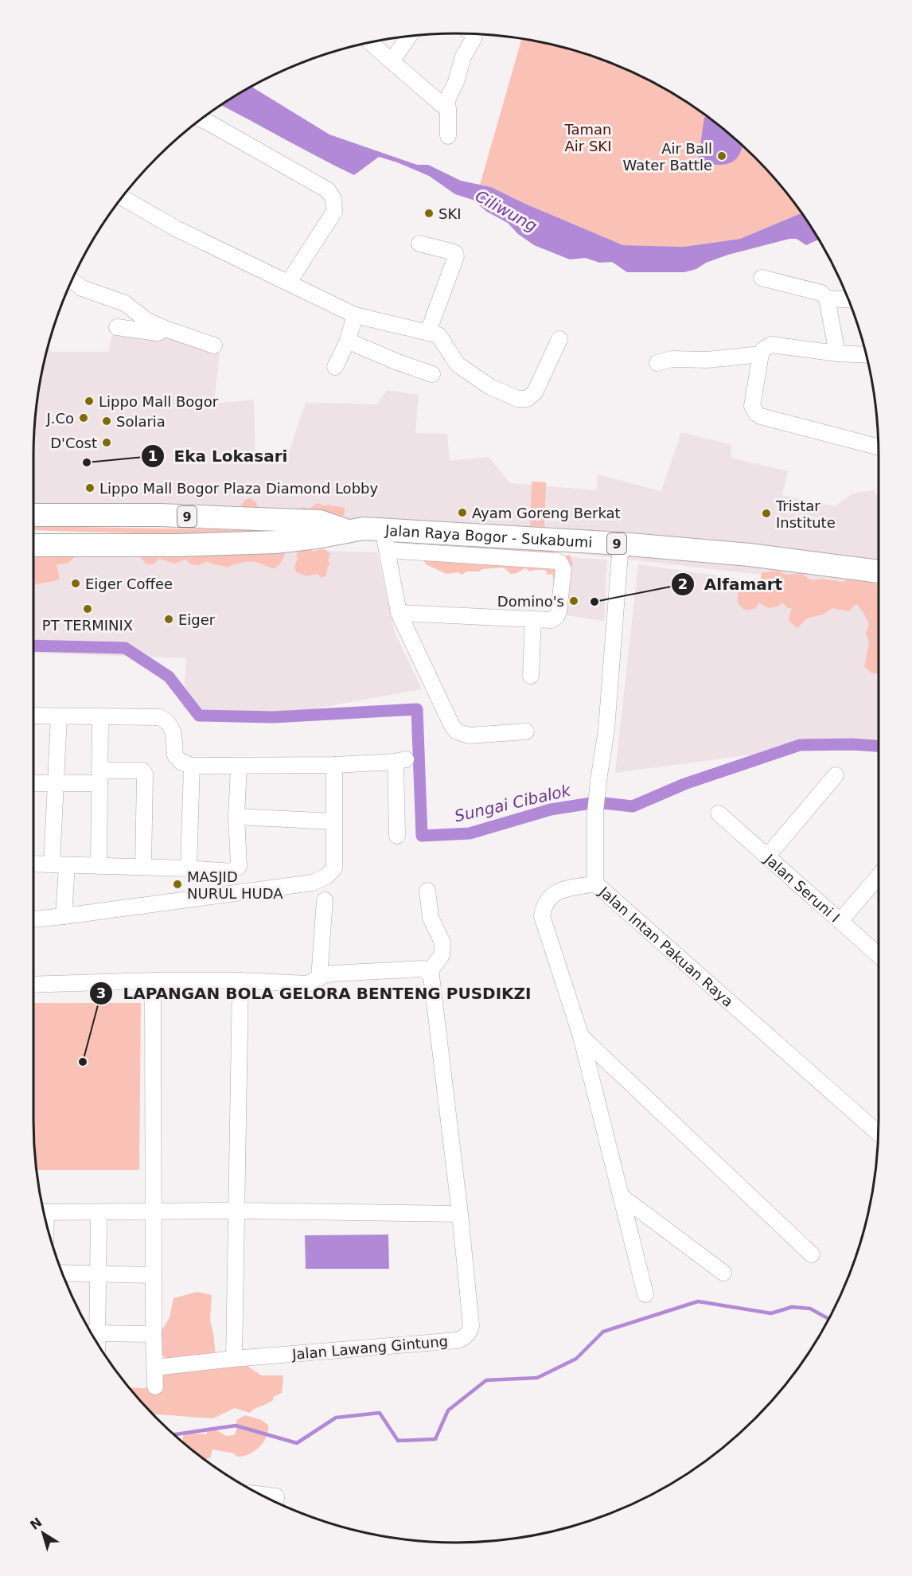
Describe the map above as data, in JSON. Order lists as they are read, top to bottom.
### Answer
{
  "streets": {
    "highway": ["9", "Jalan Raya Bogor - Sukabumi"],
    "street": ["Jalan Seruni I", "Jalan Intan Pakuan Raya", "Jalan Lawang Gintung"]
  },
  "crossings": [
    ["Jalan Raya Bogor - Sukabumi", "Jalan Intan Pakuan Raya"]
  ],
  "water": ["Ciliwung", "Sungai Cibalok"],
  "parks": ["Taman Air SKI"],
  "places": [
    "Air Ball Water Battle",
    "SKI",
    "Lippo Mall Bogor",
    "J.Co",
    "Solaria",
    "D'Cost",
    "Eka Lokasari",
    "Lippo Mall Bogor Plaza Diamond Lobby",
    "Ayam Goreng Berkat",
    "Tristar Institute",
    "Eiger Coffee",
    "Domino's",
    "Alfamart",
    "PT TERMINIX",
    "Eiger",
    "MASJID NURUL HUDA",
    "LAPANGAN BOLA GELORA BENTENG PUSDIKZI"
  ],
  "north": "top left"
}
